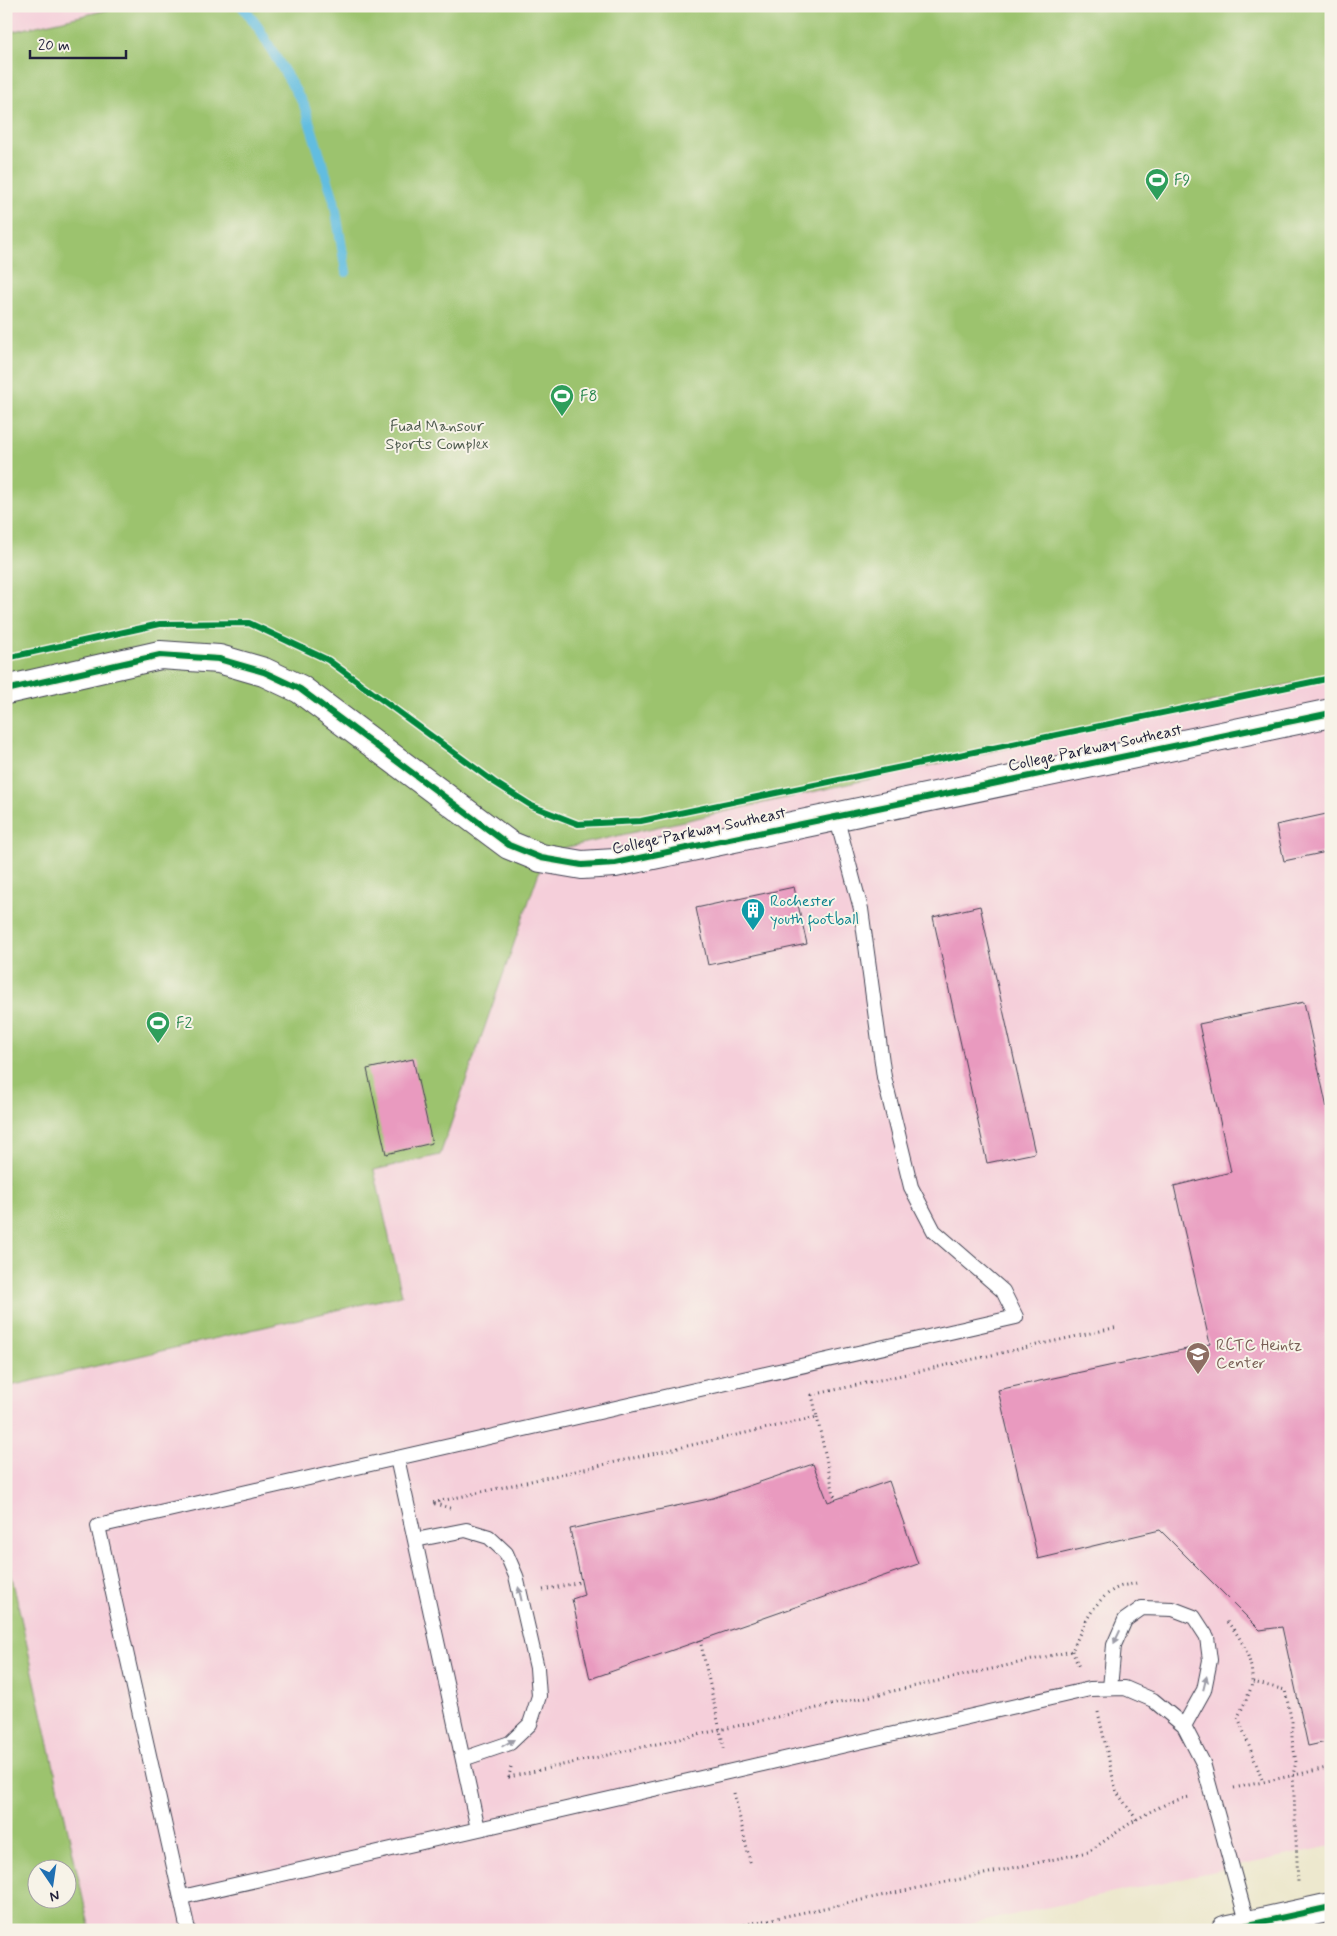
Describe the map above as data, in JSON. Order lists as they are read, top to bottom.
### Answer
{
  "streets": {
    "street": ["College Parkway Southeast"]
  },
  "parks": ["Fuad Mansour Sports Complex"],
  "places": {
    "sports": ["F9", "F8", "F2"],
    "building": ["Rochester youth football"],
    "school or university": ["RCTC Heintz Center"]
  },
  "scale_bar": "20 m",
  "north": "bottom"
}
